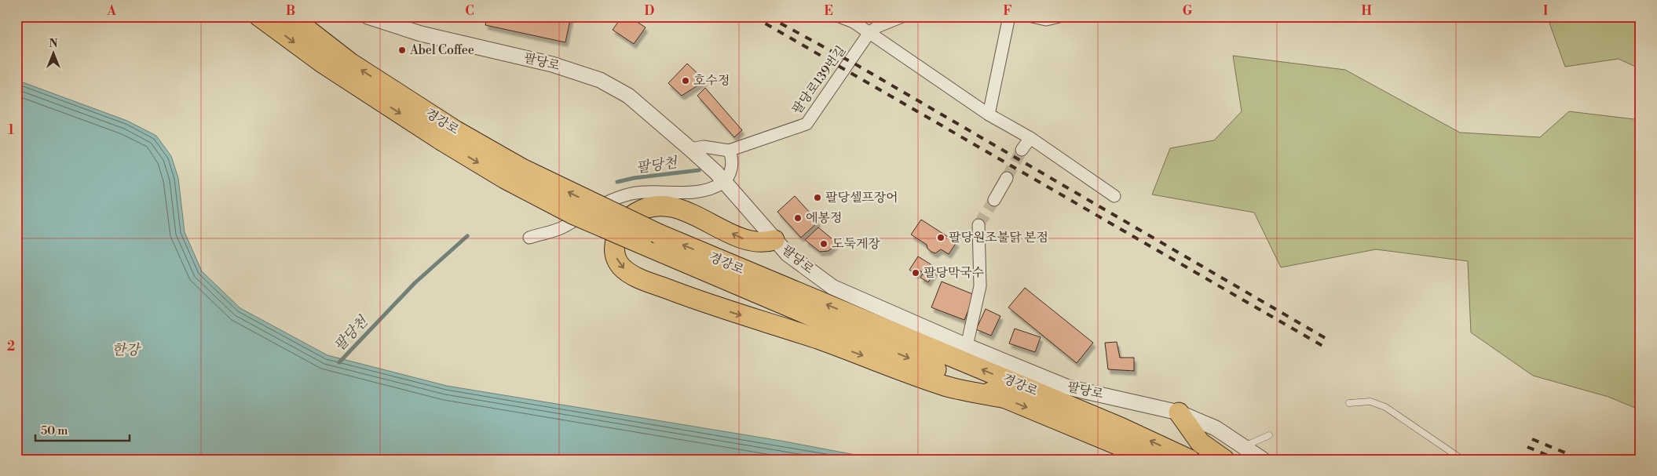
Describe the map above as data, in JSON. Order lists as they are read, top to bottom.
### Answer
{
  "streets": {
    "highway": ["경강로"],
    "street": ["팔당로", "팔당로139번길"]
  },
  "water": ["팔당천", "한강"],
  "places": [
    "Abel Coffee",
    "호수정",
    "팔당셀프장어",
    "에봉정",
    "팔당원조불닭 본점",
    "도둑게장",
    "팔당막국수"
  ],
  "scale_bar": "50 m",
  "north": "top",
  "grid": {
    "columns": [
      "A",
      "B",
      "C",
      "D",
      "E",
      "F",
      "G",
      "H",
      "I"
    ],
    "rows": ["1", "2"]
  }
}
